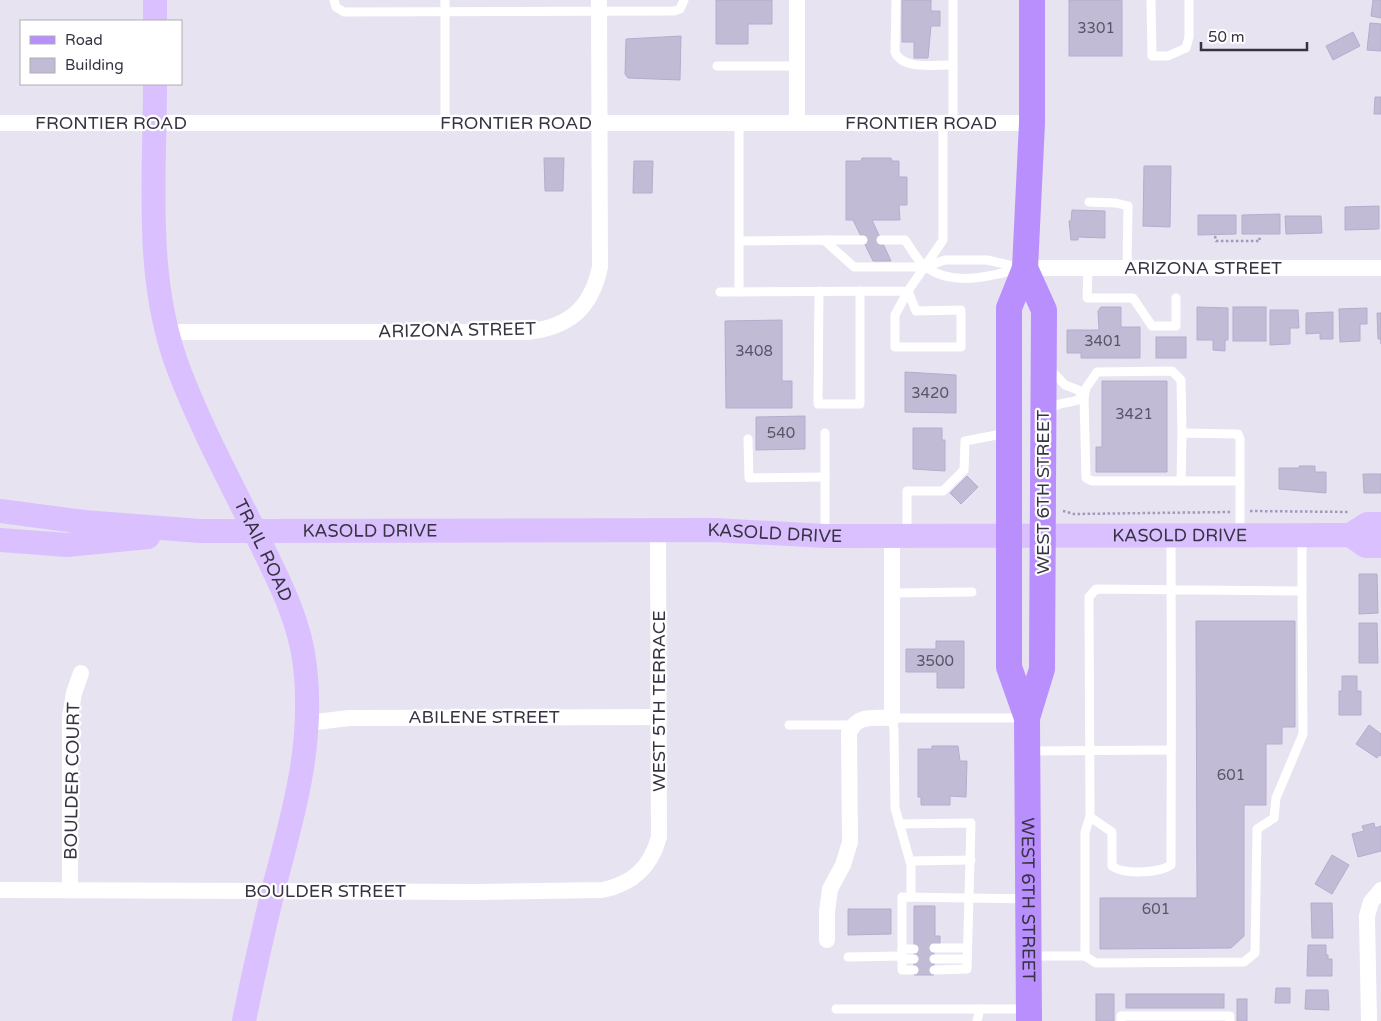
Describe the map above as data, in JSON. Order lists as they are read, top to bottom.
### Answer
{
  "streets": {
    "main road": ["WEST 6TH STREET", "KASOLD DRIVE", "TRAIL ROAD"],
    "street": [
      "FRONTIER ROAD",
      "ARIZONA STREET",
      "WEST 5TH TERRACE",
      "ABILENE STREET",
      "BOULDER COURT",
      "BOULDER STREET"
    ]
  },
  "crossings": [
    ["FRONTIER ROAD", "ARIZONA STREET"],
    ["FRONTIER ROAD", "WEST 6TH STREET"],
    ["FRONTIER ROAD", "TRAIL ROAD"],
    ["ARIZONA STREET", "WEST 6TH STREET"],
    ["ARIZONA STREET", "TRAIL ROAD"],
    ["WEST 6TH STREET", "KASOLD DRIVE"],
    ["KASOLD DRIVE", "TRAIL ROAD"],
    ["KASOLD DRIVE", "WEST 5TH TERRACE"],
    ["TRAIL ROAD", "ABILENE STREET"],
    ["TRAIL ROAD", "BOULDER STREET"],
    ["WEST 5TH TERRACE", "ABILENE STREET"],
    ["WEST 5TH TERRACE", "BOULDER STREET"],
    ["BOULDER COURT", "BOULDER STREET"]
  ],
  "house_numbers": [
    "3301",
    "3401",
    "3408",
    "3420",
    "3421",
    "540",
    "3500",
    "601",
    "601"
  ],
  "legend": ["Road", "Building"],
  "scale_bar": "50 m"
}
